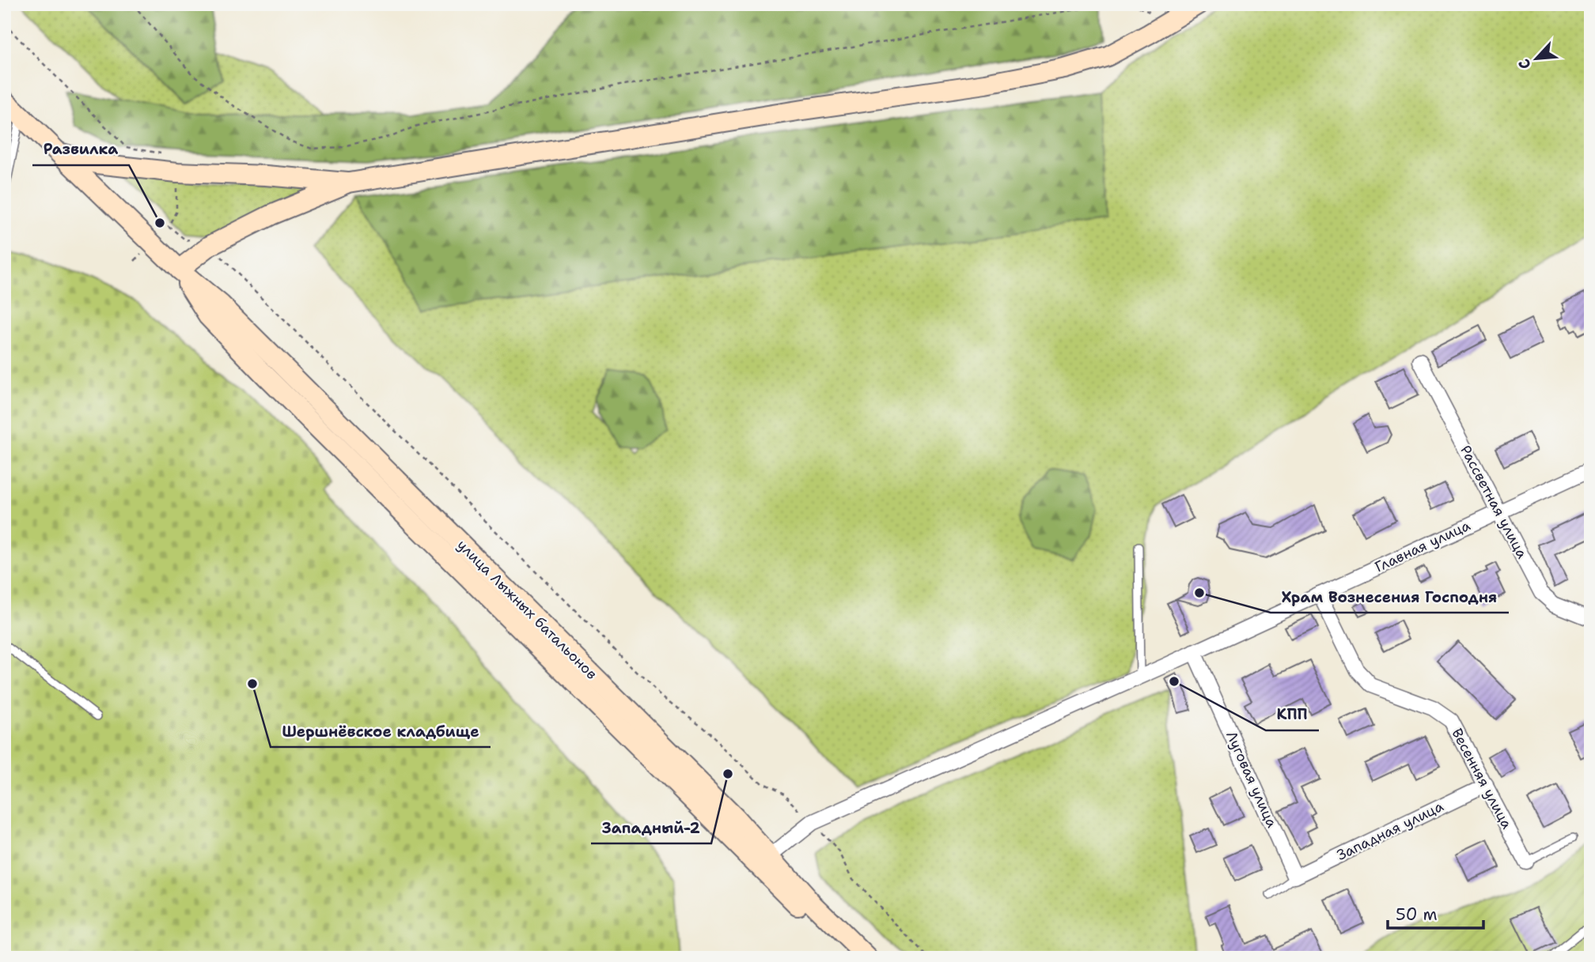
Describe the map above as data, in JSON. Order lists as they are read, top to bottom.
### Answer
{
  "streets": {
    "street": [
      "Рассветная улица",
      "Главная улица",
      "улица Лыжных батальонов",
      "Весенняя улица",
      "Луговая улица",
      "Западная улица"
    ]
  },
  "crossings": [
    ["Рассветная улица", "Главная улица"],
    ["Главная улица", "улица Лыжных батальонов"],
    ["Главная улица", "Весенняя улица"],
    ["Главная улица", "Луговая улица"],
    ["Весенняя улица", "Западная улица"],
    ["Луговая улица", "Западная улица"]
  ],
  "places": [
    "Развилка",
    "Храм Вознесения Господня",
    "КПП",
    "Шершнёвское кладбище",
    "Западный-2"
  ],
  "scale_bar": "50 m",
  "north": "bottom left"
}
